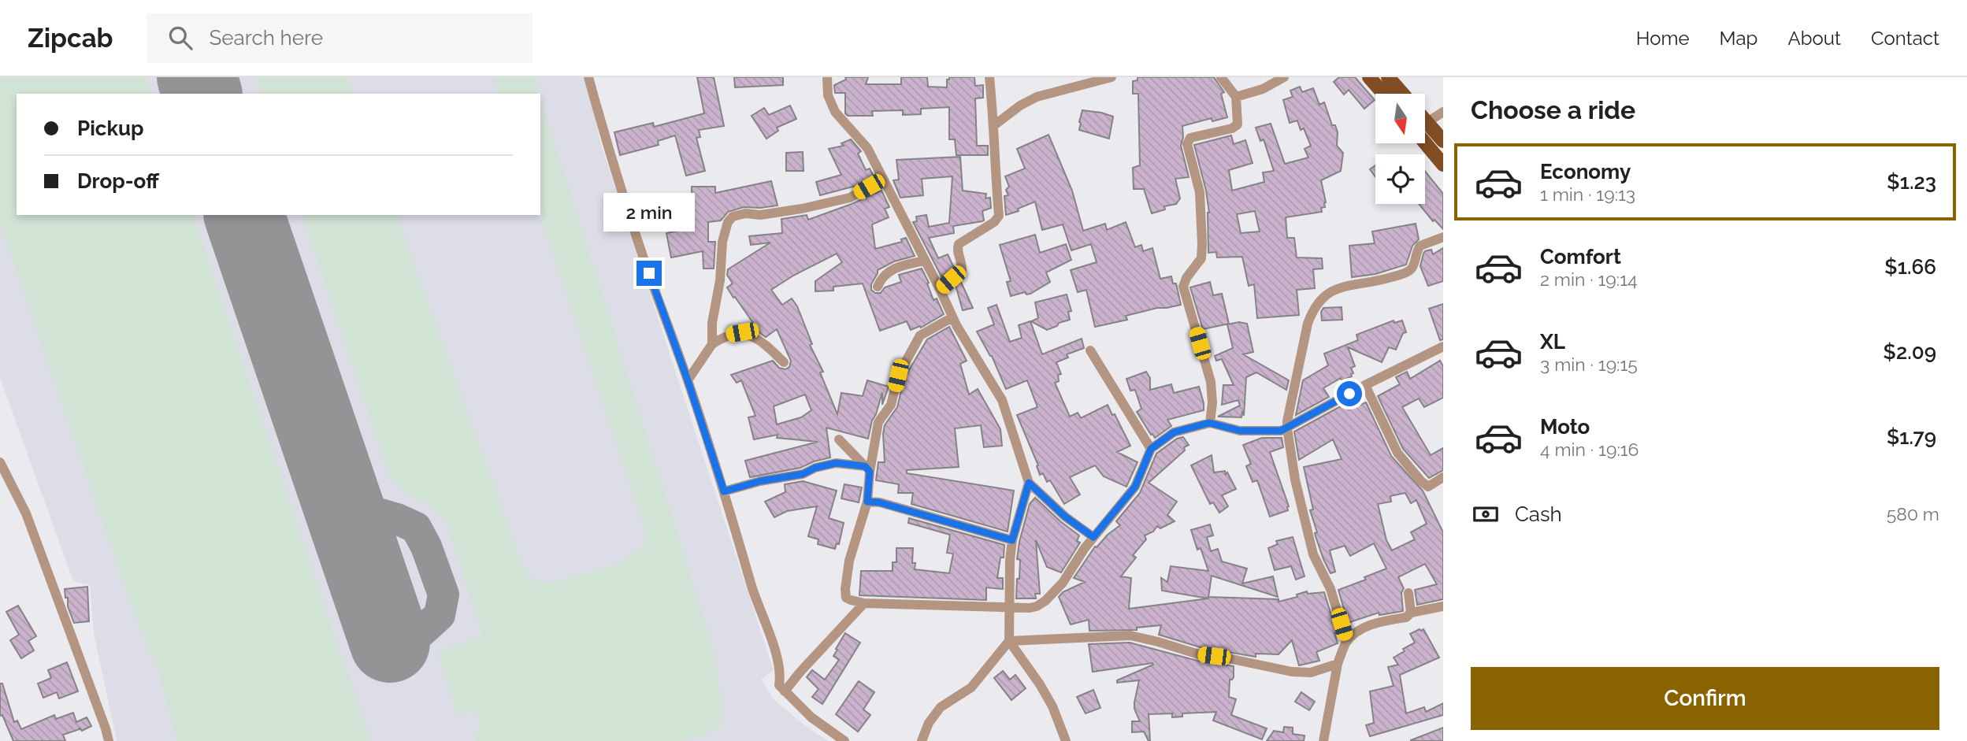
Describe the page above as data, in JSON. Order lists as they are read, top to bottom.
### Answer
{
  "north": "bottom",
  "page": {
    "header": "Zipcab",
    "search": "Search here",
    "nav": [
      "Home",
      "Map",
      "About",
      "Contact"
    ],
    "heading": "Choose a ride",
    "banner": ["Pickup", "Drop-off"],
    "list": [
      {
        "name": "Economy",
        "note": "1 min · 19:13",
        "value": "$1.23"
      },
      {
        "name": "Comfort",
        "note": "2 min · 19:14",
        "value": "$1.66"
      },
      {
        "name": "XL",
        "note": "3 min · 19:15",
        "value": "$2.09"
      },
      {
        "name": "Moto",
        "note": "4 min · 19:16",
        "value": "$1.79"
      }
    ],
    "bubble": "2 min",
    "pay": ["Cash", "580 m"],
    "buttons": "Confirm"
  }
}
